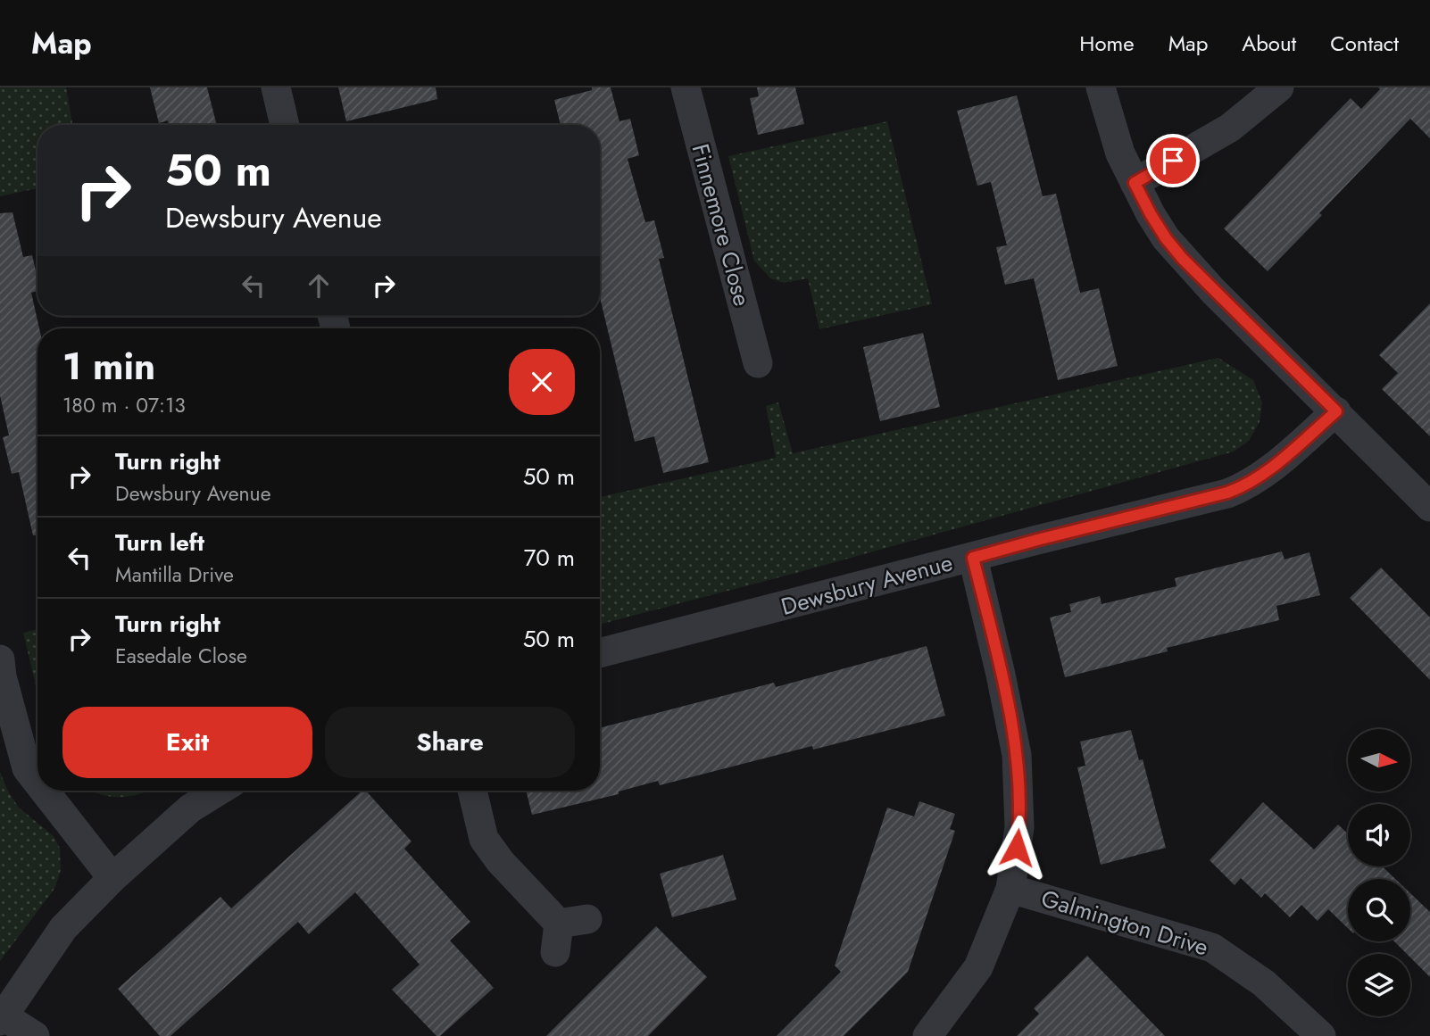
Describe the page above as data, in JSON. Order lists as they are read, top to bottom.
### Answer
{
  "streets": {
    "street": ["Finnemore Close", "Dewsbury Avenue", "Galmington Drive"]
  },
  "north": "right",
  "page": {
    "header": "Map",
    "nav": [
      "Home",
      "Map",
      "About",
      "Contact"
    ],
    "turn": ["50 m", "Dewsbury Avenue"],
    "heading": ["1 min", "180 m · 07:13"],
    "list": [
      {
        "name": "Turn right",
        "note": "Dewsbury Avenue",
        "value": "50 m"
      },
      {
        "name": "Turn left",
        "note": "Mantilla Drive",
        "value": "70 m"
      },
      {
        "name": "Turn right",
        "note": "Easedale Close",
        "value": "50 m"
      }
    ],
    "buttons": ["Exit", "Share"]
  }
}
